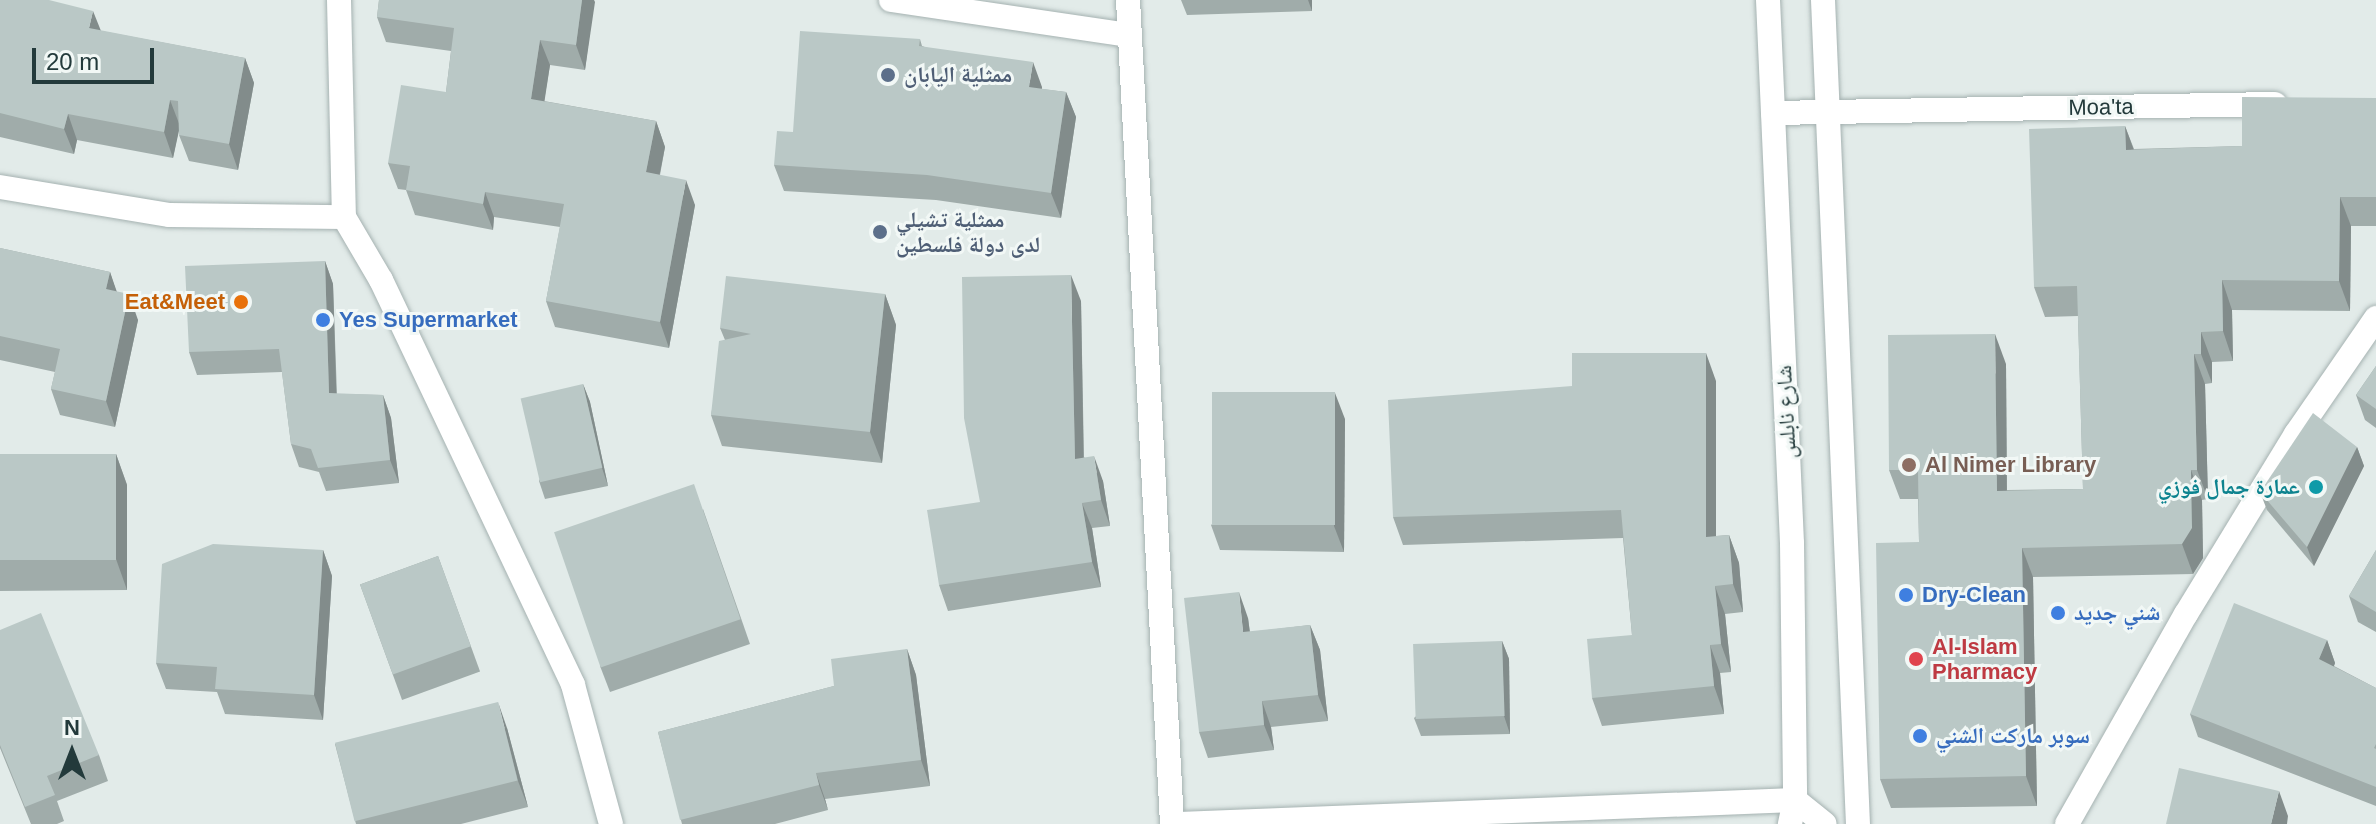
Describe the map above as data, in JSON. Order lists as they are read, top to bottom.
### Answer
{
  "streets": {
    "street": ["Moa'ta", "شارع نابلس"]
  },
  "crossings": [
    ["Moa'ta", "شارع نابلس"]
  ],
  "places": [
    "ممثلية اليابان",
    "ممثلية تشيلي لدى دولة فلسطين",
    "Eat&Meet",
    "Yes Supermarket",
    "Al Nimer Library",
    "عمارة جمال فوزي",
    "Dry-Clean",
    "شني جديد",
    "Al-Islam Pharmacy",
    "سوبر ماركت الشني"
  ],
  "scale_bar": "20 m",
  "north": "top"
}
